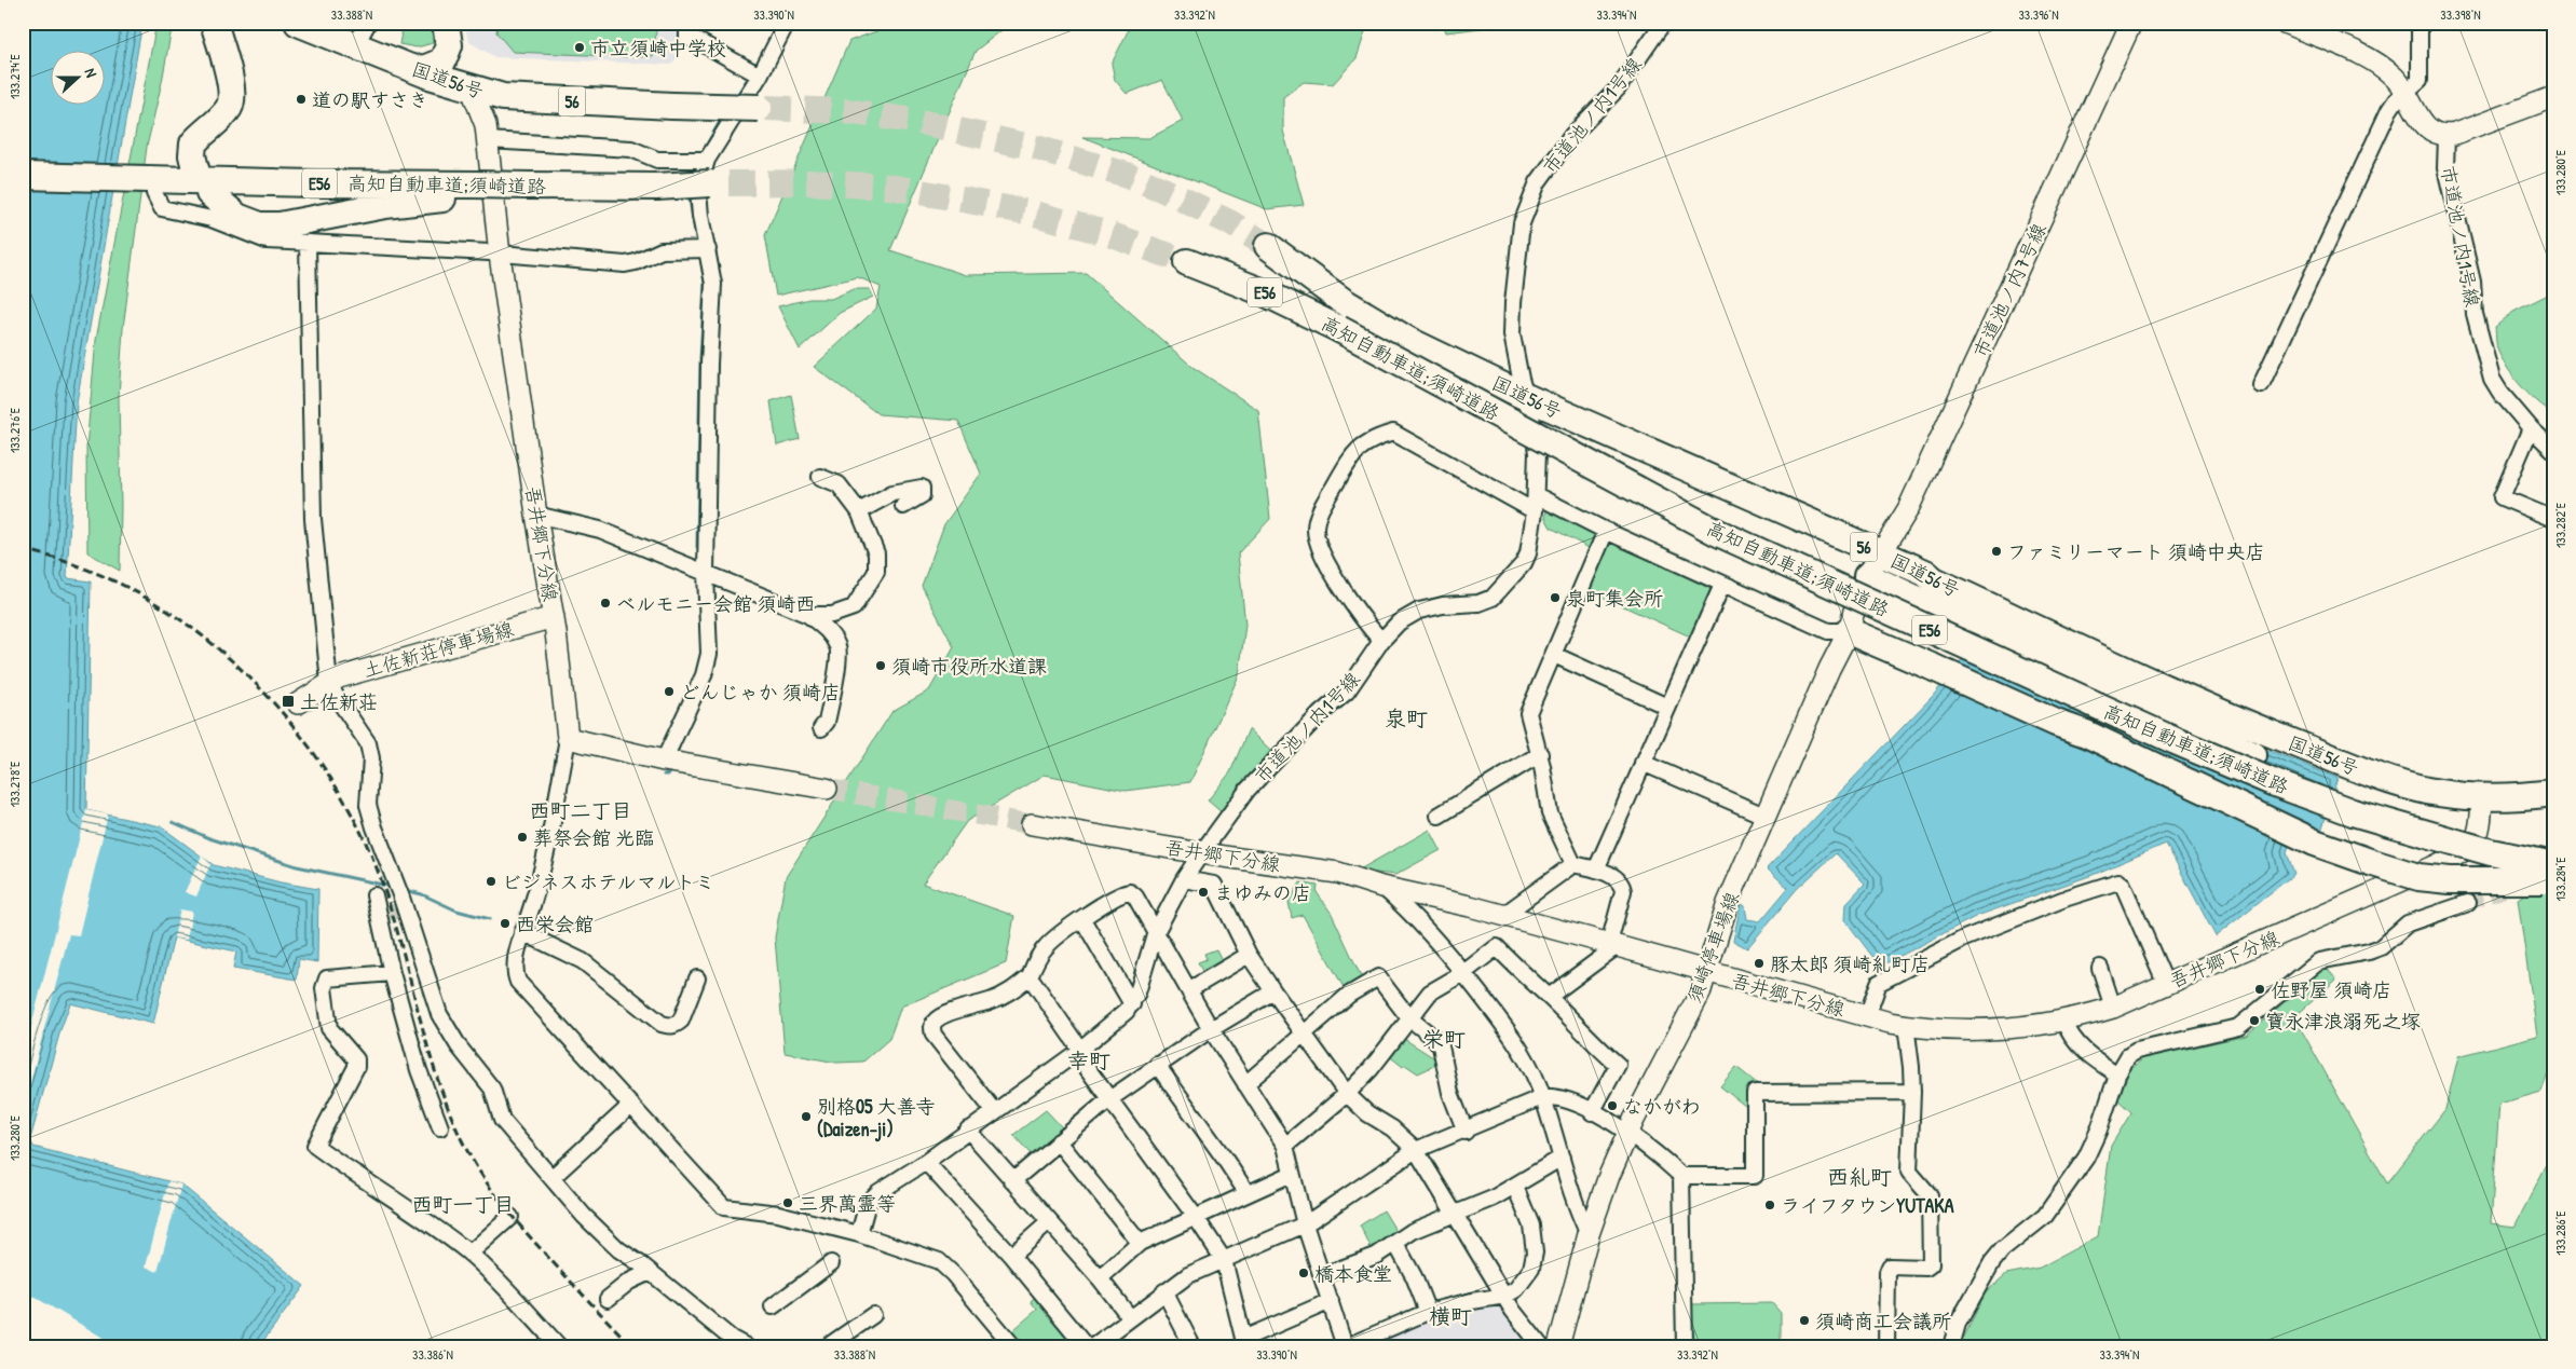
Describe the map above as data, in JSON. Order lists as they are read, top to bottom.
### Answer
{
  "streets": {
    "highway": [
      "国道56号",
      "56",
      "E56",
      "高知自動車道;須崎道路"
    ],
    "main road": [
      "市道池ノ内7号線",
      "吾井郷下分線",
      "土佐新荘停車場線",
      "須崎停車場線"
    ],
    "street": ["市道池ノ内1号線"]
  },
  "crossings": [
    ["国道56号", "市道池ノ内1号線"],
    ["国道56号", "市道池ノ内7号線"],
    ["国道56号", "吾井郷下分線"],
    ["国道56号", "須崎停車場線"],
    ["市道池ノ内1号線", "吾井郷下分線"],
    ["E56", "高知自動車道;須崎道路"],
    ["市道池ノ内7号線", "須崎停車場線"],
    ["吾井郷下分線", "土佐新荘停車場線"],
    ["吾井郷下分線", "須崎停車場線"]
  ],
  "districts": [
    "泉町",
    "西町二丁目",
    "栄町",
    "幸町",
    "西糺町",
    "西町一丁目",
    "横町"
  ],
  "places": {
    "other": [
      "市立須崎中学校",
      "道の駅すさき",
      "ファミリーマート 須崎中央店",
      "泉町集会所",
      "ベルモニー会館 須崎西",
      "須崎市役所水道課",
      "どんじゃか 須崎店",
      "葬祭会館 光臨",
      "ビジネスホテルマルトミ",
      "まゆみの店",
      "西栄会館",
      "豚太郎 須崎糺町店",
      "佐野屋 須崎店",
      "寶永津浪溺死之塚",
      "なかがわ",
      "別格05 大善寺 (Daizen-ji)",
      "三界萬霊等",
      "ライフタウンYUTAKA",
      "橋本食堂",
      "須崎商工会議所"
    ],
    "transit": ["土佐新荘"]
  },
  "north": "right",
  "coordinates": [
    "33.388°N",
    "33.390°N",
    "33.392°N",
    "33.394°N",
    "33.396°N",
    "33.398°N",
    "133.274°E",
    "133.280°E",
    "133.276°E",
    "133.282°E",
    "133.278°E",
    "133.284°E",
    "133.286°E",
    "33.386°N"
  ]
}
